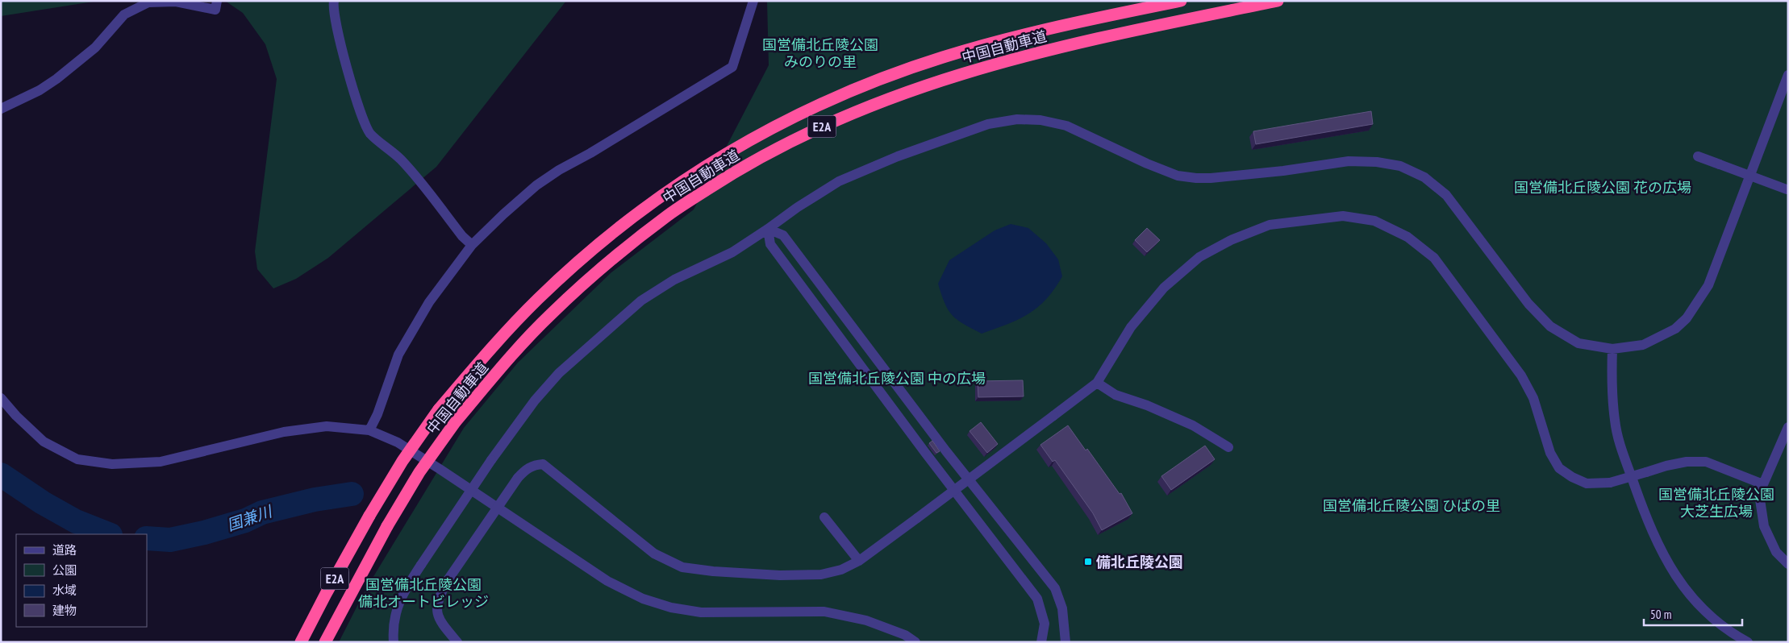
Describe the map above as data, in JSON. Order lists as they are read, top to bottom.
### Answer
{
  "streets": {
    "highway": ["中国自動車道", "E2A"]
  },
  "water": ["国兼川"],
  "parks": [
    "国営備北丘陵公園 みのりの里",
    "国営備北丘陵公園 花の広場",
    "国営備北丘陵公園 中の広場",
    "国営備北丘陵公園 大芝生広場",
    "国営備北丘陵公園 ひばの里",
    "国営備北丘陵公園 備北オートビレッジ"
  ],
  "places": {
    "transit": ["備北丘陵公園"]
  },
  "legend": [
    "道路",
    "公園",
    "水域",
    "建物"
  ],
  "scale_bar": "50 m"
}
